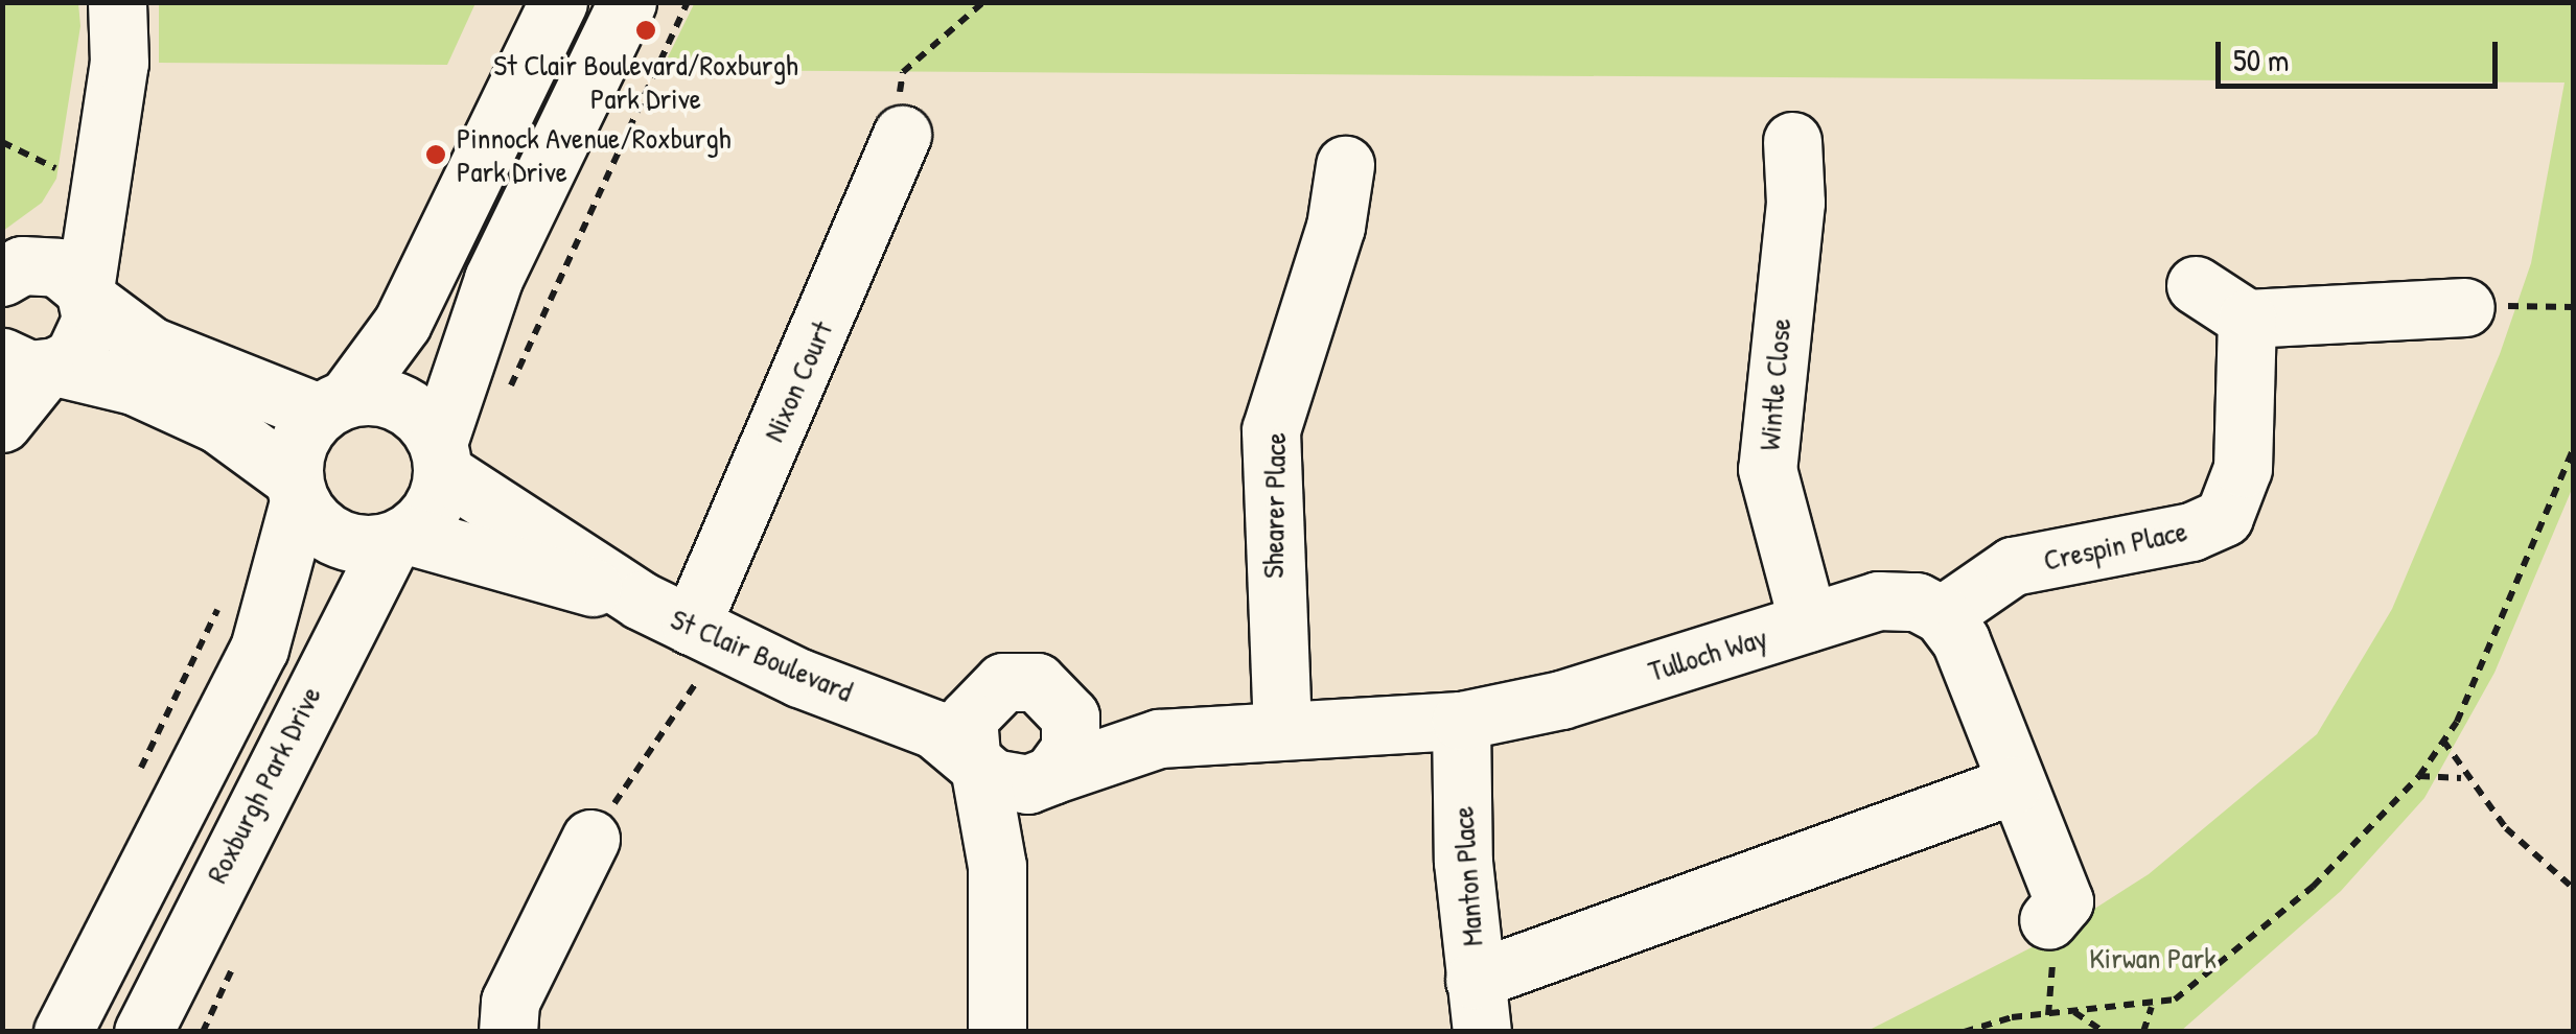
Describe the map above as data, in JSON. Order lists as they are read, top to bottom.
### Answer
{
  "streets": {
    "street": [
      "Nixon Court",
      "Wintle Close",
      "Shearer Place",
      "Crespin Place",
      "Tulloch Way",
      "St Clair Boulevard",
      "Roxburgh Park Drive",
      "Manton Place"
    ]
  },
  "crossings": [
    ["Nixon Court", "St Clair Boulevard"],
    ["Wintle Close", "Tulloch Way"],
    ["Shearer Place", "Tulloch Way"],
    ["Crespin Place", "Tulloch Way"],
    ["Tulloch Way", "St Clair Boulevard"],
    ["Tulloch Way", "Manton Place"],
    ["St Clair Boulevard", "Roxburgh Park Drive"]
  ],
  "parks": ["Kirwan Park"],
  "places": ["St Clair Boulevard/Roxburgh Park Drive", "Pinnock Avenue/Roxburgh Park Drive"],
  "scale_bar": "50 m"
}
